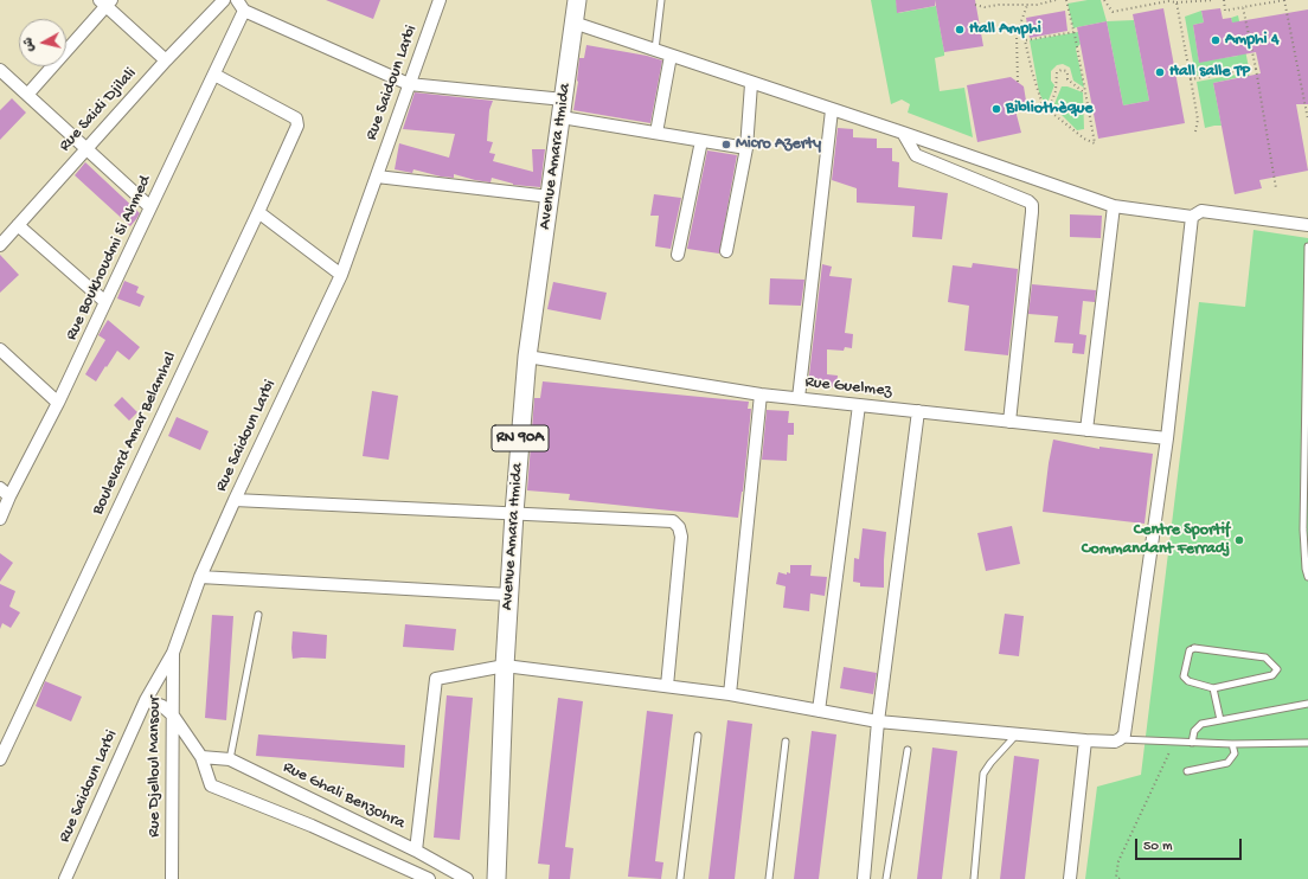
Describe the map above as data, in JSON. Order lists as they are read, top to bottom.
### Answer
{
  "streets": {
    "main road": ["Avenue Amara Hmida", "RN 90A"],
    "street": [
      "Rue Saidoun Larbi",
      "Rue Saidi Djilali",
      "Rue Boukhoudmi Si Ahmed",
      "Rue Guelmez",
      "Boulevard Amar Belamhal",
      "Rue Djelloul Mansour",
      "Rue Ghali Benzohra"
    ]
  },
  "crossings": [
    ["Rue Saidoun Larbi", "Rue Djelloul Mansour"],
    ["Avenue Amara Hmida", "Rue Guelmez"],
    ["Rue Boukhoudmi Si Ahmed", "Boulevard Amar Belamhal"]
  ],
  "places": [
    "Hall Amphi",
    "Amphi 4",
    "Hall salle TP",
    "Bibliothèque",
    "Micro Azerty",
    "Centre Sportif Commandant Ferradj"
  ],
  "scale_bar": "50 m",
  "north": "left"
}
